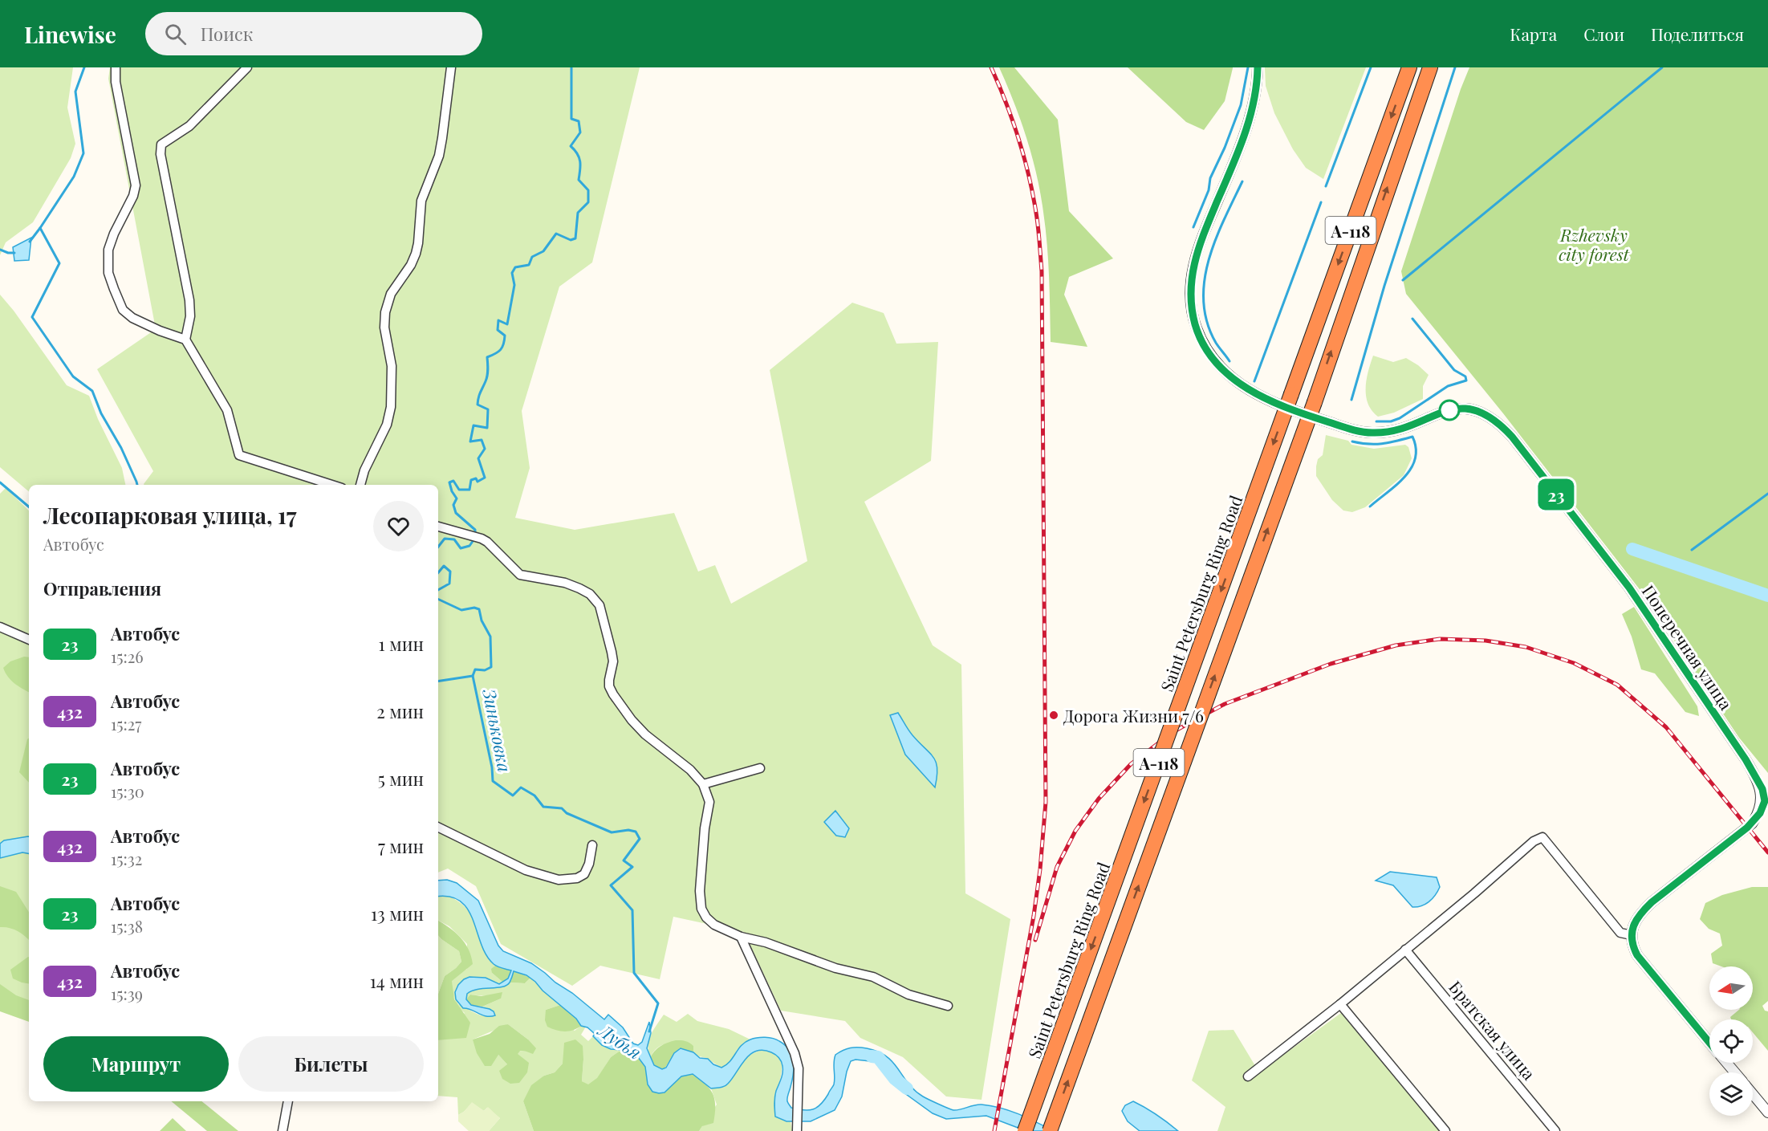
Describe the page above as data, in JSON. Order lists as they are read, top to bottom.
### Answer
{
  "streets": {
    "highway": ["А-118", "Saint Petersburg Ring Road"],
    "street": ["Поперечная улица", "Братская улица"]
  },
  "water": ["Зиньковка", "Лубья"],
  "parks": ["Rzhevsky city forest"],
  "places": ["Дорога Жизни 7/6"],
  "lines": ["bus line 23"],
  "north": "left",
  "page": {
    "header": "Linewise",
    "search": "Поиск",
    "nav": ["Карта", "Слои", "Поделиться"],
    "on_map": "23",
    "heading": [
      ["Лесопарковая улица, 17", "Автобус"],
      "Отправления"
    ],
    "list": [
      {
        "mark": "23",
        "name": "Автобус",
        "note": "15:26",
        "value": "1 мин"
      },
      {
        "mark": "432",
        "name": "Автобус",
        "note": "15:27",
        "value": "2 мин"
      },
      {
        "mark": "23",
        "name": "Автобус",
        "note": "15:30",
        "value": "5 мин"
      },
      {
        "mark": "432",
        "name": "Автобус",
        "note": "15:32",
        "value": "7 мин"
      },
      {
        "mark": "23",
        "name": "Автобус",
        "note": "15:38",
        "value": "13 мин"
      },
      {
        "mark": "432",
        "name": "Автобус",
        "note": "15:39",
        "value": "14 мин"
      }
    ],
    "buttons": ["Маршрут", "Билеты"]
  }
}
